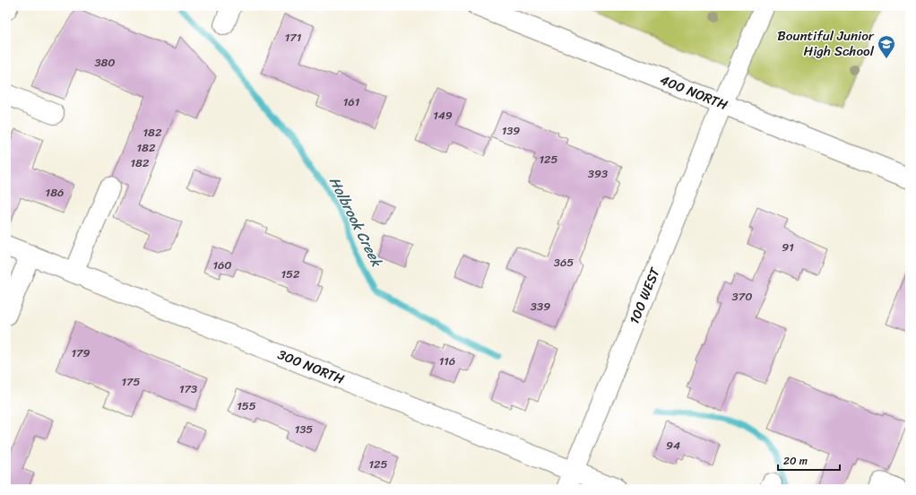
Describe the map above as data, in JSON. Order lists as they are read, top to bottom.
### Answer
{
  "streets": {
    "street": ["400 NORTH", "100 WEST", "300 NORTH"]
  },
  "crossings": [
    ["400 NORTH", "100 WEST"],
    ["100 WEST", "300 NORTH"]
  ],
  "water": ["Holbrook Creek"],
  "places": {
    "school or university": ["Bountiful Junior High School"]
  },
  "house_numbers": [
    "171",
    "380",
    "161",
    "149",
    "139",
    "182",
    "182",
    "125",
    "182",
    "393",
    "186",
    "91",
    "365",
    "160",
    "152",
    "370",
    "339",
    "179",
    "116",
    "175",
    "173",
    "155",
    "135",
    "94",
    "125"
  ],
  "scale_bar": "20 m"
}
